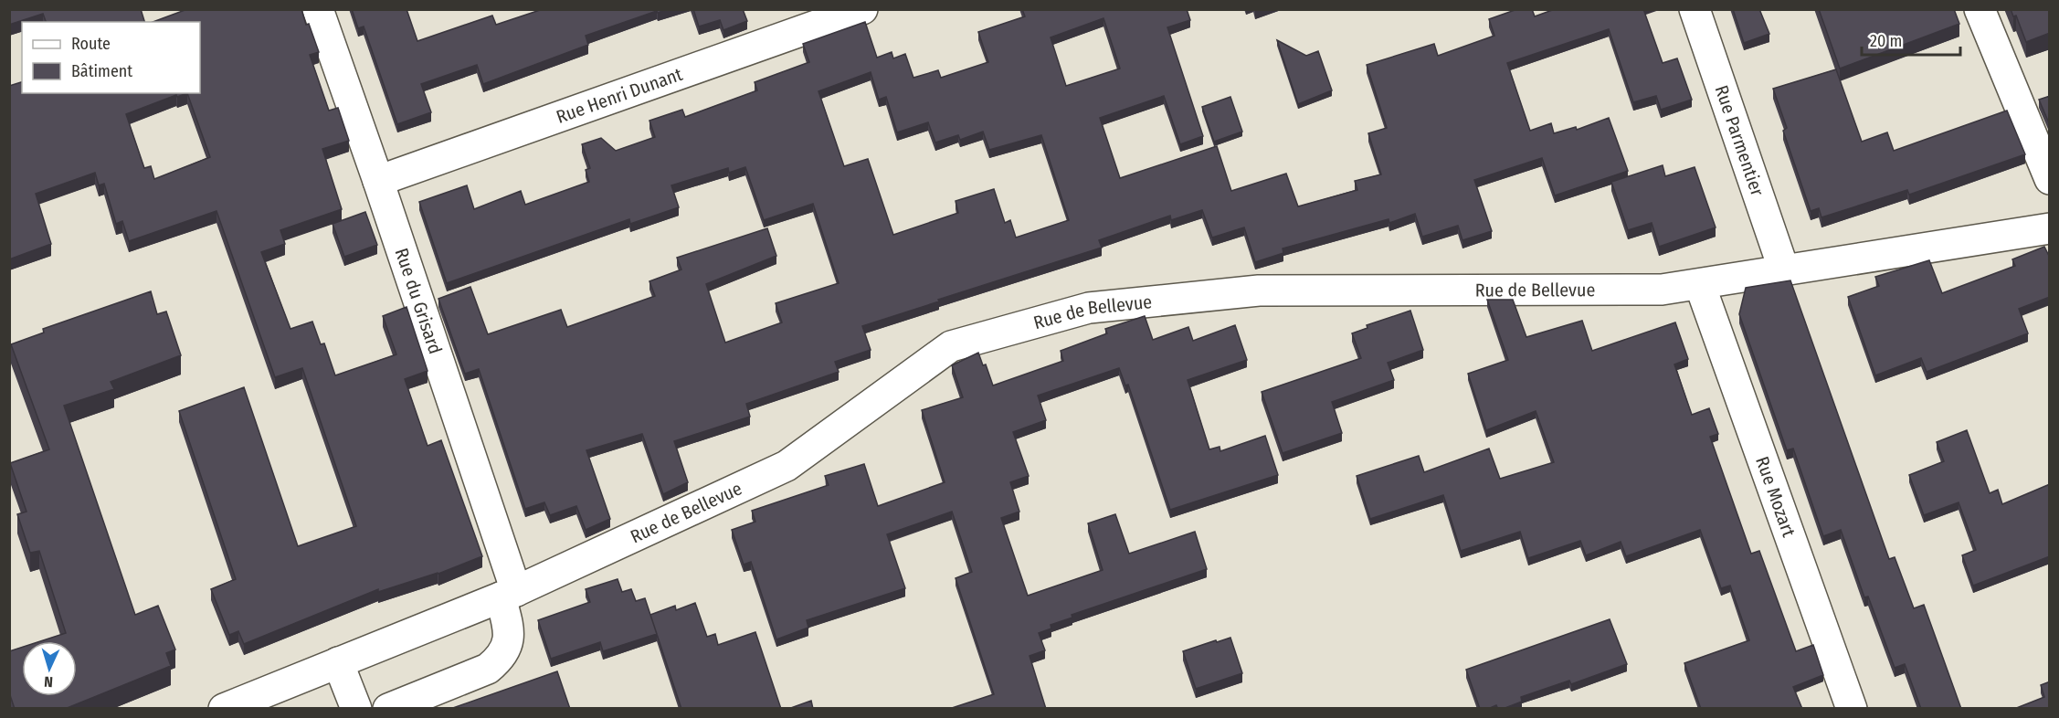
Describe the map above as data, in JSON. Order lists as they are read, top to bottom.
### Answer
{
  "streets": {
    "street": [
      "Rue Henri Dunant",
      "Rue Parmentier",
      "Rue de Bellevue",
      "Rue du Grisard",
      "Rue Mozart"
    ]
  },
  "crossings": [
    ["Rue Henri Dunant", "Rue du Grisard"],
    ["Rue Parmentier", "Rue de Bellevue"],
    ["Rue de Bellevue", "Rue du Grisard"],
    ["Rue de Bellevue", "Rue Mozart"]
  ],
  "legend": ["Route", "Bâtiment"],
  "scale_bar": "20 m",
  "north": "bottom"
}
